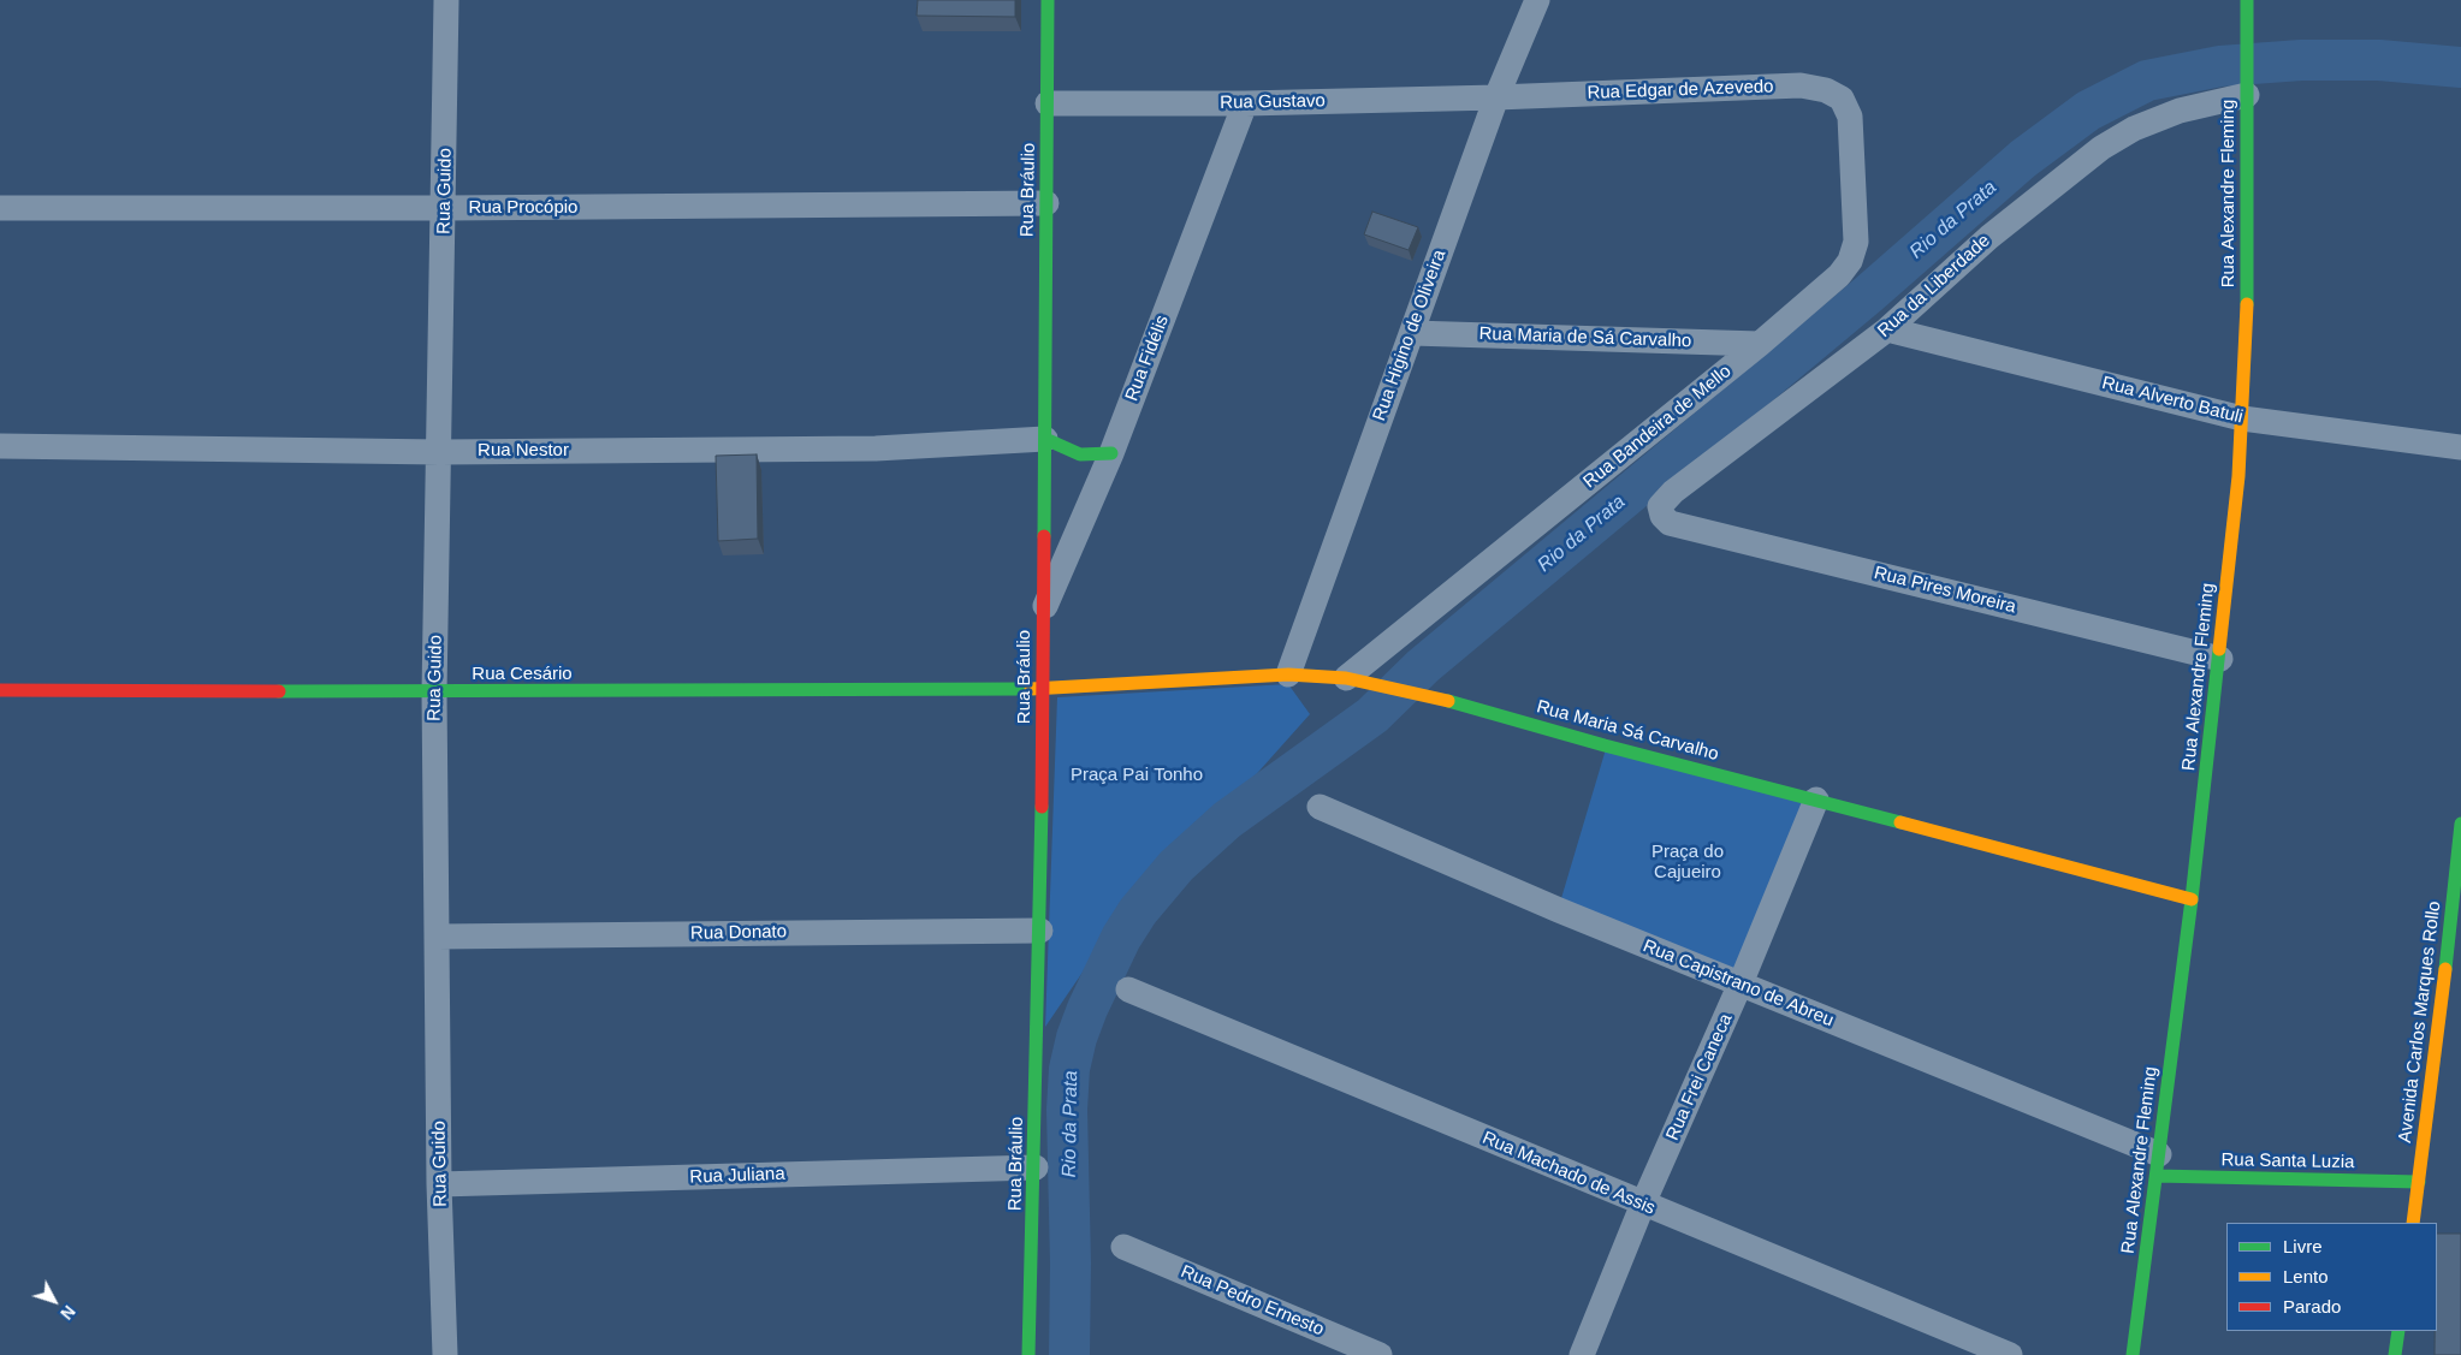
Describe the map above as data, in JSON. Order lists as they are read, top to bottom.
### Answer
{
  "streets": {
    "street": [
      "Rua Edgar de Azevedo",
      "Rua Gustavo",
      "Rua Bráulio",
      "Rua Guido",
      "Rua Alexandre Fleming",
      "Rua Procópio",
      "Rua da Liberdade",
      "Rua Higino de Oliveira",
      "Rua Maria de Sá Carvalho",
      "Rua Fidélis",
      "Rua Alverto Batuli",
      "Rua Bandeira de Mello",
      "Rua Nestor",
      "Rua Pires Moreira",
      "Rua Cesário",
      "Rua Maria Sá Carvalho",
      "Rua Donato",
      "Rua Capistrano de Abreu",
      "Avenida Carlos Marques Rollo",
      "Rua Frei Caneca",
      "Rua Santa Luzia",
      "Rua Machado de Assis",
      "Rua Juliana",
      "Rua Pedro Ernesto"
    ]
  },
  "crossings": [
    ["Rua Edgar de Azevedo", "Rua Gustavo"],
    ["Rua Edgar de Azevedo", "Rua Higino de Oliveira"],
    ["Rua Edgar de Azevedo", "Rua Bandeira de Mello"],
    ["Rua Gustavo", "Rua Bráulio"],
    ["Rua Gustavo", "Rua Higino de Oliveira"],
    ["Rua Gustavo", "Rua Fidélis"],
    ["Rua Bráulio", "Rua Procópio"],
    ["Rua Bráulio", "Rua Fidélis"],
    ["Rua Bráulio", "Rua Nestor"],
    ["Rua Bráulio", "Rua Cesário"],
    ["Rua Bráulio", "Rua Maria Sá Carvalho"],
    ["Rua Bráulio", "Rua Donato"],
    ["Rua Bráulio", "Rua Juliana"],
    ["Rua Guido", "Rua Procópio"],
    ["Rua Guido", "Rua Nestor"],
    ["Rua Guido", "Rua Cesário"],
    ["Rua Guido", "Rua Donato"],
    ["Rua Guido", "Rua Juliana"],
    ["Rua Alexandre Fleming", "Rua da Liberdade"],
    ["Rua Alexandre Fleming", "Rua Alverto Batuli"],
    ["Rua Alexandre Fleming", "Rua Pires Moreira"],
    ["Rua Alexandre Fleming", "Rua Maria Sá Carvalho"],
    ["Rua Alexandre Fleming", "Rua Capistrano de Abreu"],
    ["Rua Alexandre Fleming", "Rua Santa Luzia"],
    ["Rua da Liberdade", "Rua Alverto Batuli"],
    ["Rua da Liberdade", "Rua Pires Moreira"],
    ["Rua Higino de Oliveira", "Rua Maria de Sá Carvalho"],
    ["Rua Higino de Oliveira", "Rua Maria Sá Carvalho"],
    ["Rua Maria de Sá Carvalho", "Rua Bandeira de Mello"],
    ["Rua Bandeira de Mello", "Rua Maria Sá Carvalho"],
    ["Rua Cesário", "Rua Maria Sá Carvalho"],
    ["Rua Maria Sá Carvalho", "Rua Frei Caneca"],
    ["Rua Capistrano de Abreu", "Rua Frei Caneca"],
    ["Rua Capistrano de Abreu", "Rua Santa Luzia"],
    ["Avenida Carlos Marques Rollo", "Rua Santa Luzia"],
    ["Rua Frei Caneca", "Rua Machado de Assis"]
  ],
  "water": ["Rio da Prata"],
  "parks": ["Praça Pai Tonho", "Praça do Cajueiro"],
  "legend": ["Livre", "Lento", "Parado"],
  "north": "bottom right"
}
